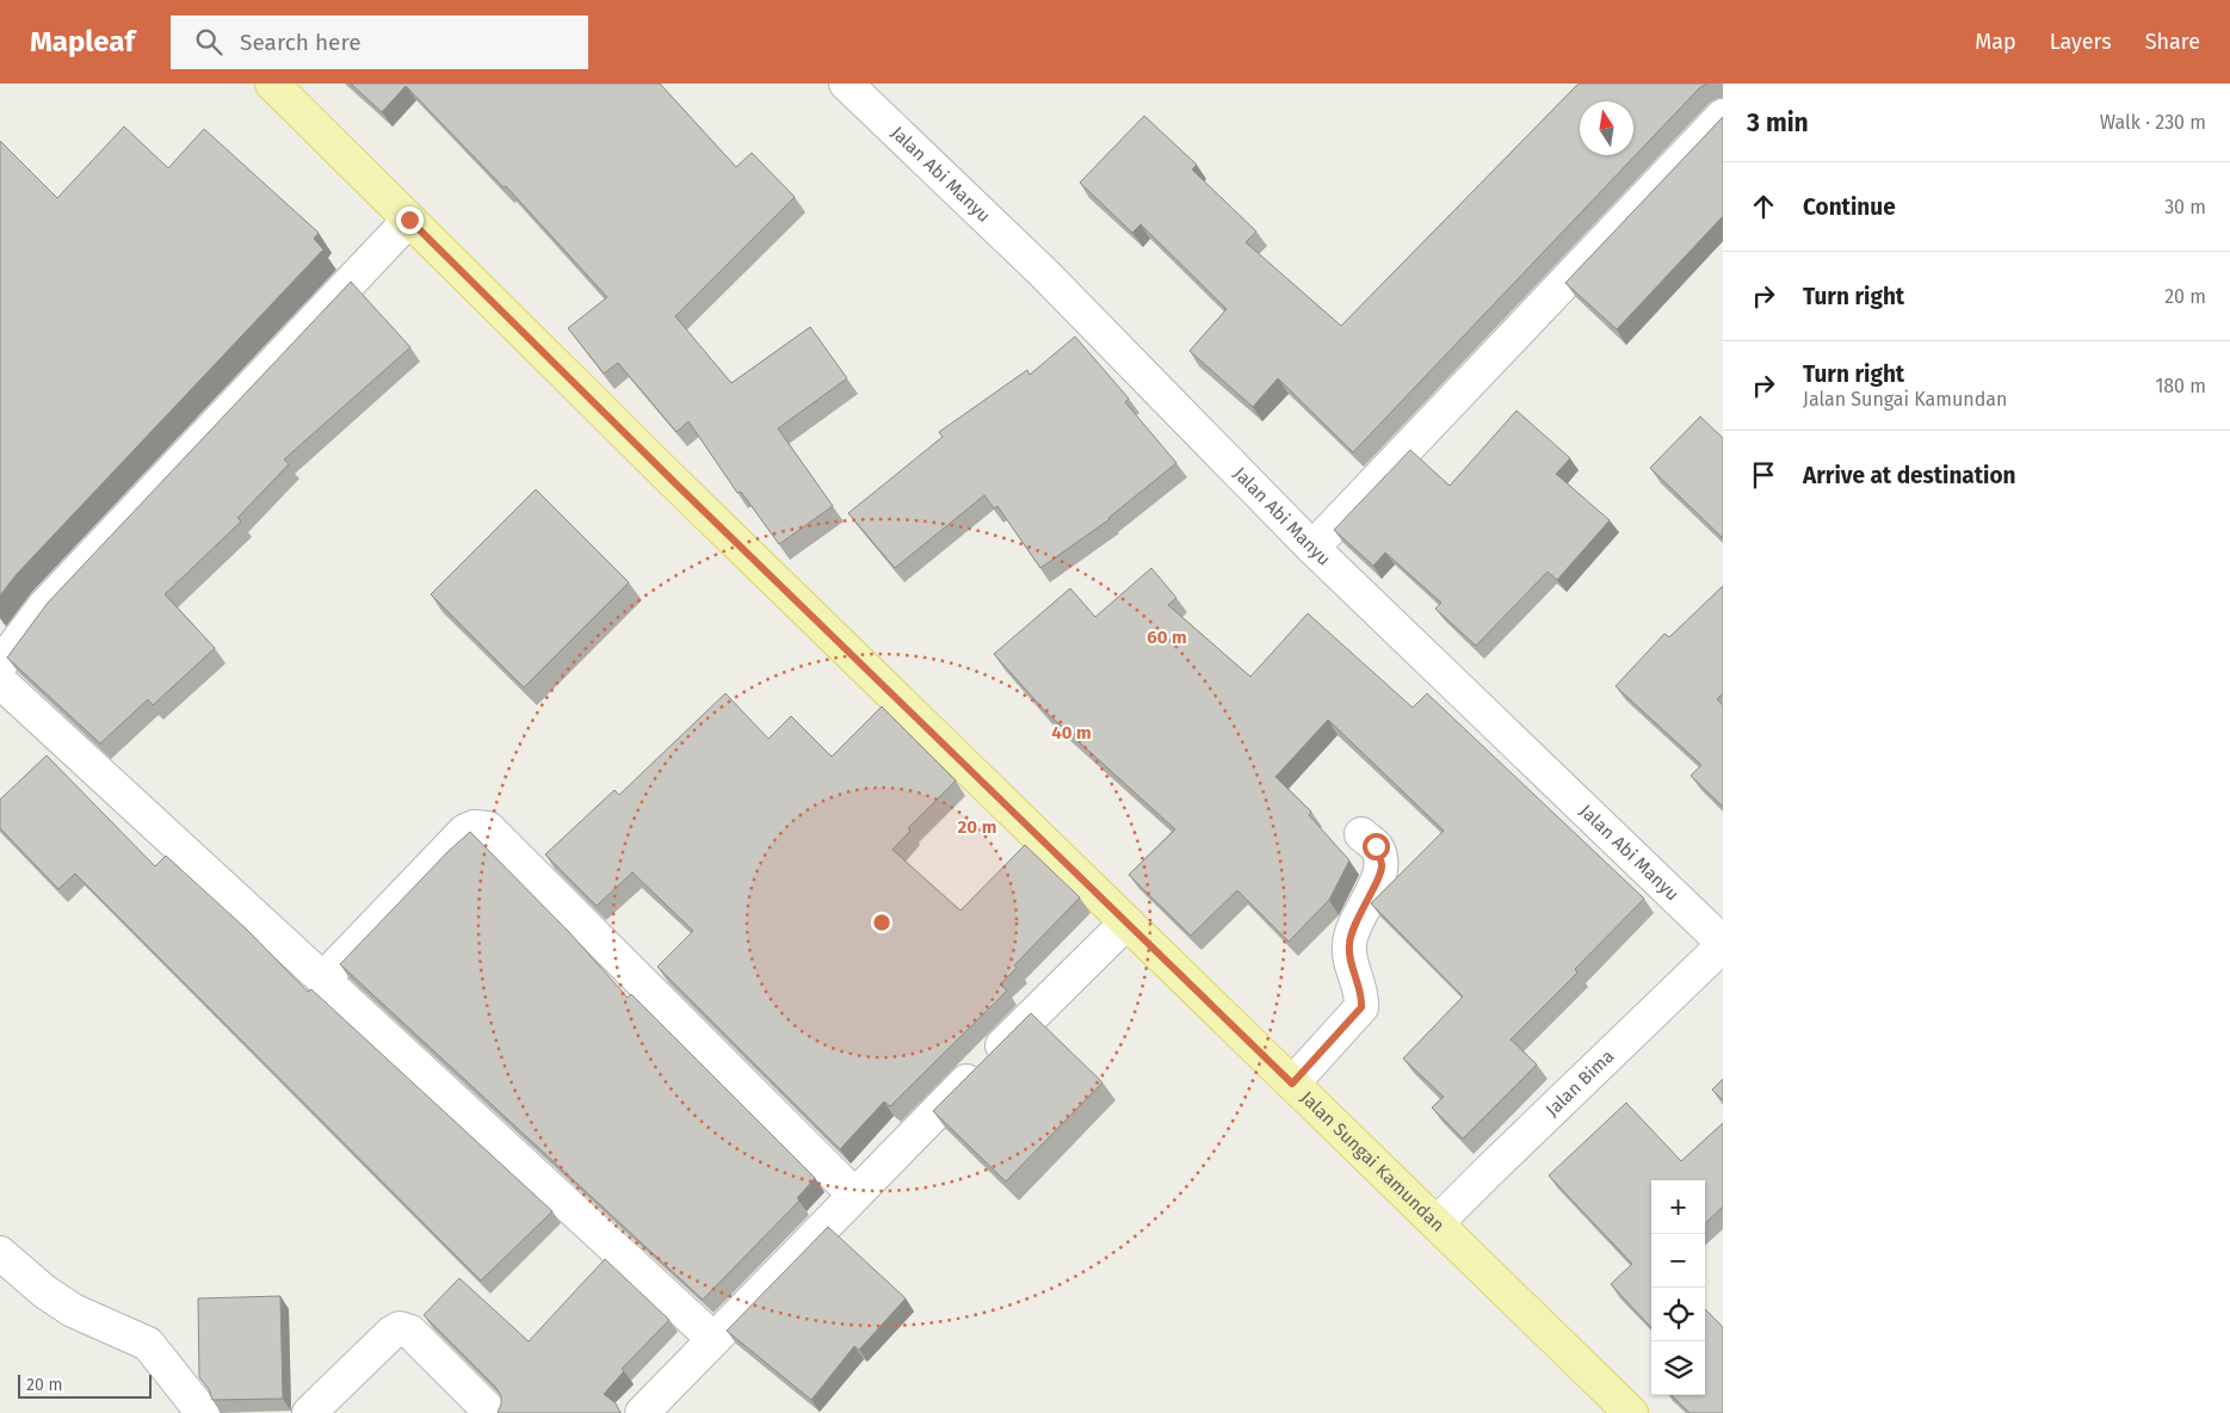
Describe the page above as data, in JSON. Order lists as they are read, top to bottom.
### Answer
{
  "streets": {
    "main road": ["Jalan Sungai Kamundan"],
    "street": ["Jalan Abi Manyu", "Jalan Bima"]
  },
  "crossings": [
    ["Jalan Abi Manyu", "Jalan Bima"],
    ["Jalan Bima", "Jalan Sungai Kamundan"]
  ],
  "scale_bar": "20 m",
  "north": "top",
  "page": {
    "header": "Mapleaf",
    "search": "Search here",
    "nav": ["Map", "Layers", "Share"],
    "heading": ["3 min", "Walk · 230 m"],
    "list": [
      ["Continue", "30 m"],
      ["Turn right", "20 m"],
      ["Turn right", "Jalan Sungai Kamundan", "180 m"],
      "Arrive at destination"
    ],
    "map_buttons": ["+", "−"],
    "scale": "20 m"
  },
  "rings": ["60 m", "40 m", "20 m"]
}
